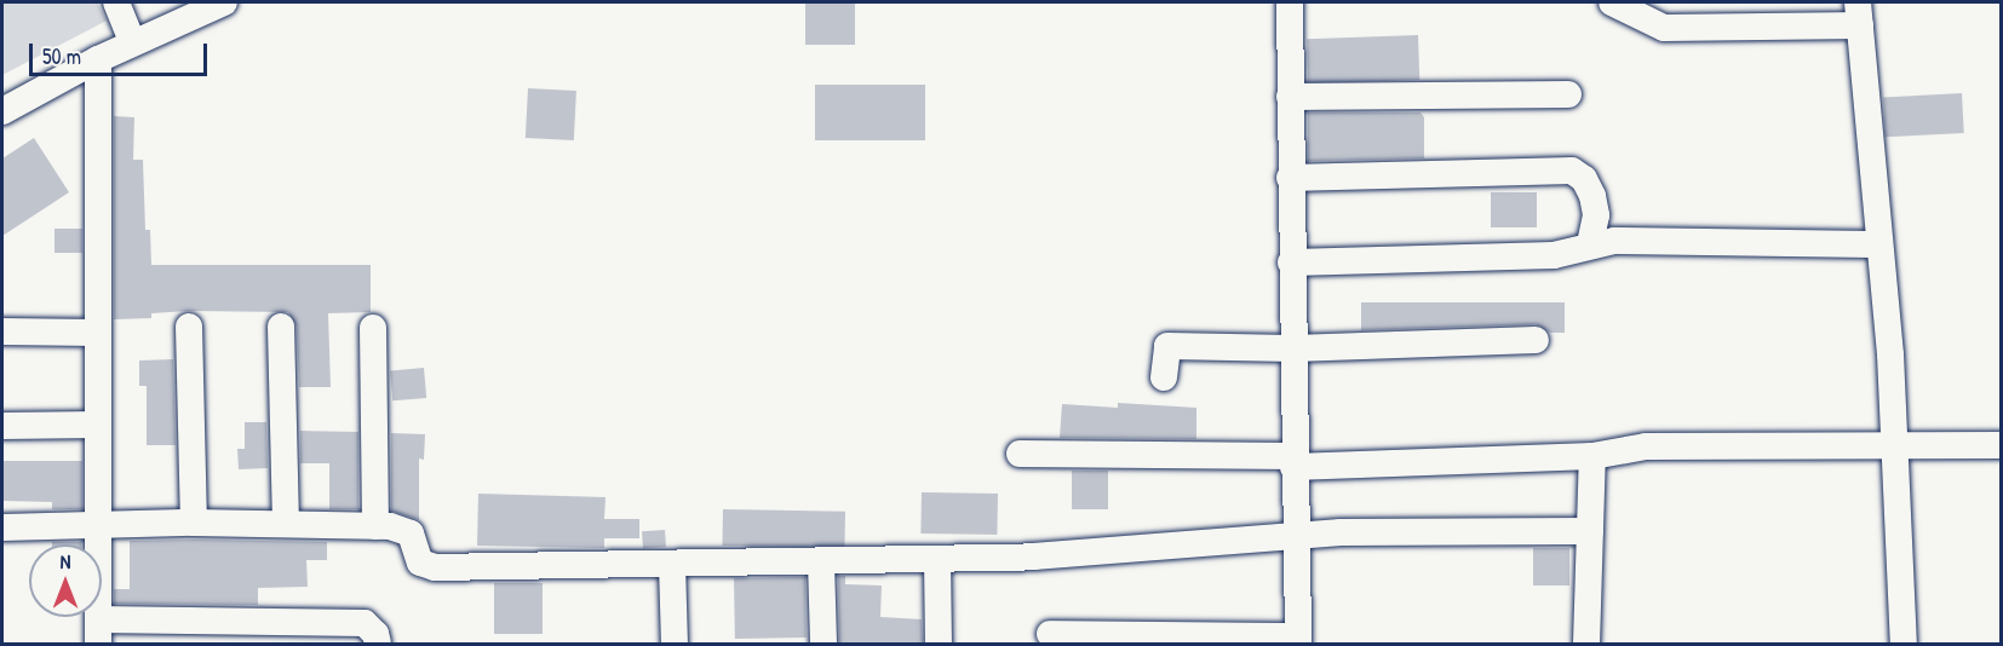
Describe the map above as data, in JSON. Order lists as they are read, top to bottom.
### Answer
{
  "scale_bar": "50 m",
  "north": "top"
}
